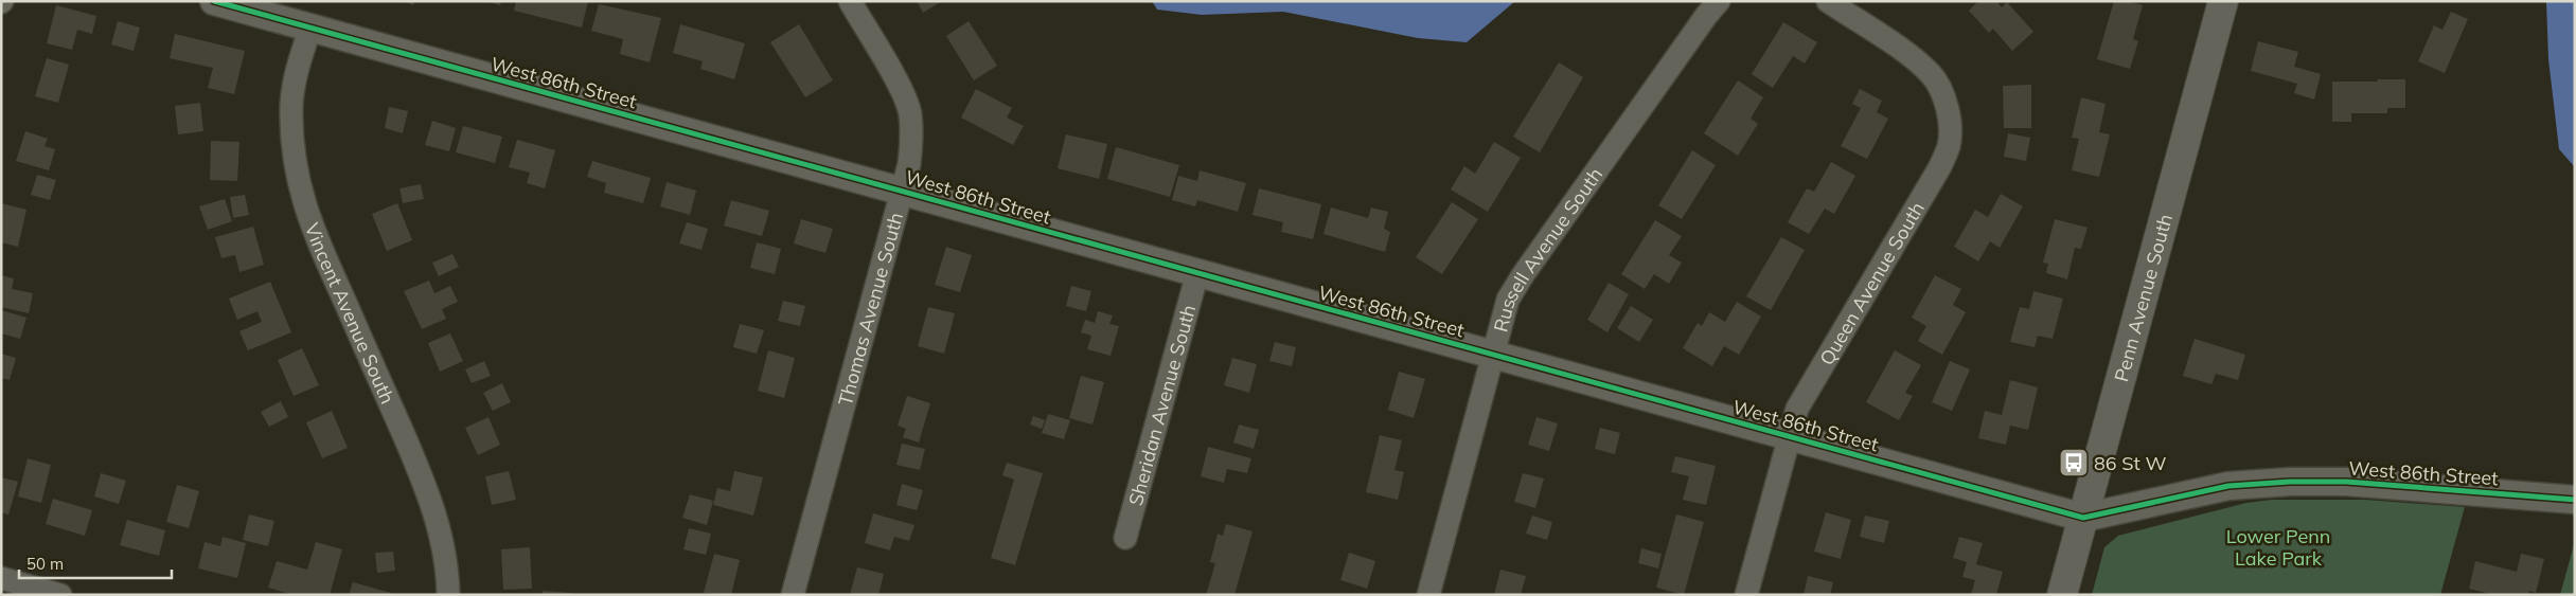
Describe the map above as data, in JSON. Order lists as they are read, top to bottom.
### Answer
{
  "streets": {
    "main road": ["Penn Avenue South"],
    "street": [
      "West 86th Street",
      "Russell Avenue South",
      "Queen Avenue South",
      "Thomas Avenue South",
      "Vincent Avenue South",
      "Sheridan Avenue South"
    ]
  },
  "crossings": [
    ["West 86th Street", "Russell Avenue South"],
    ["West 86th Street", "Queen Avenue South"],
    ["West 86th Street", "Penn Avenue South"],
    ["West 86th Street", "Thomas Avenue South"],
    ["West 86th Street", "Vincent Avenue South"],
    ["West 86th Street", "Sheridan Avenue South"]
  ],
  "parks": ["Lower Penn Lake Park"],
  "places": {
    "bus stop": ["86 St W"]
  },
  "scale_bar": "50 m"
}
